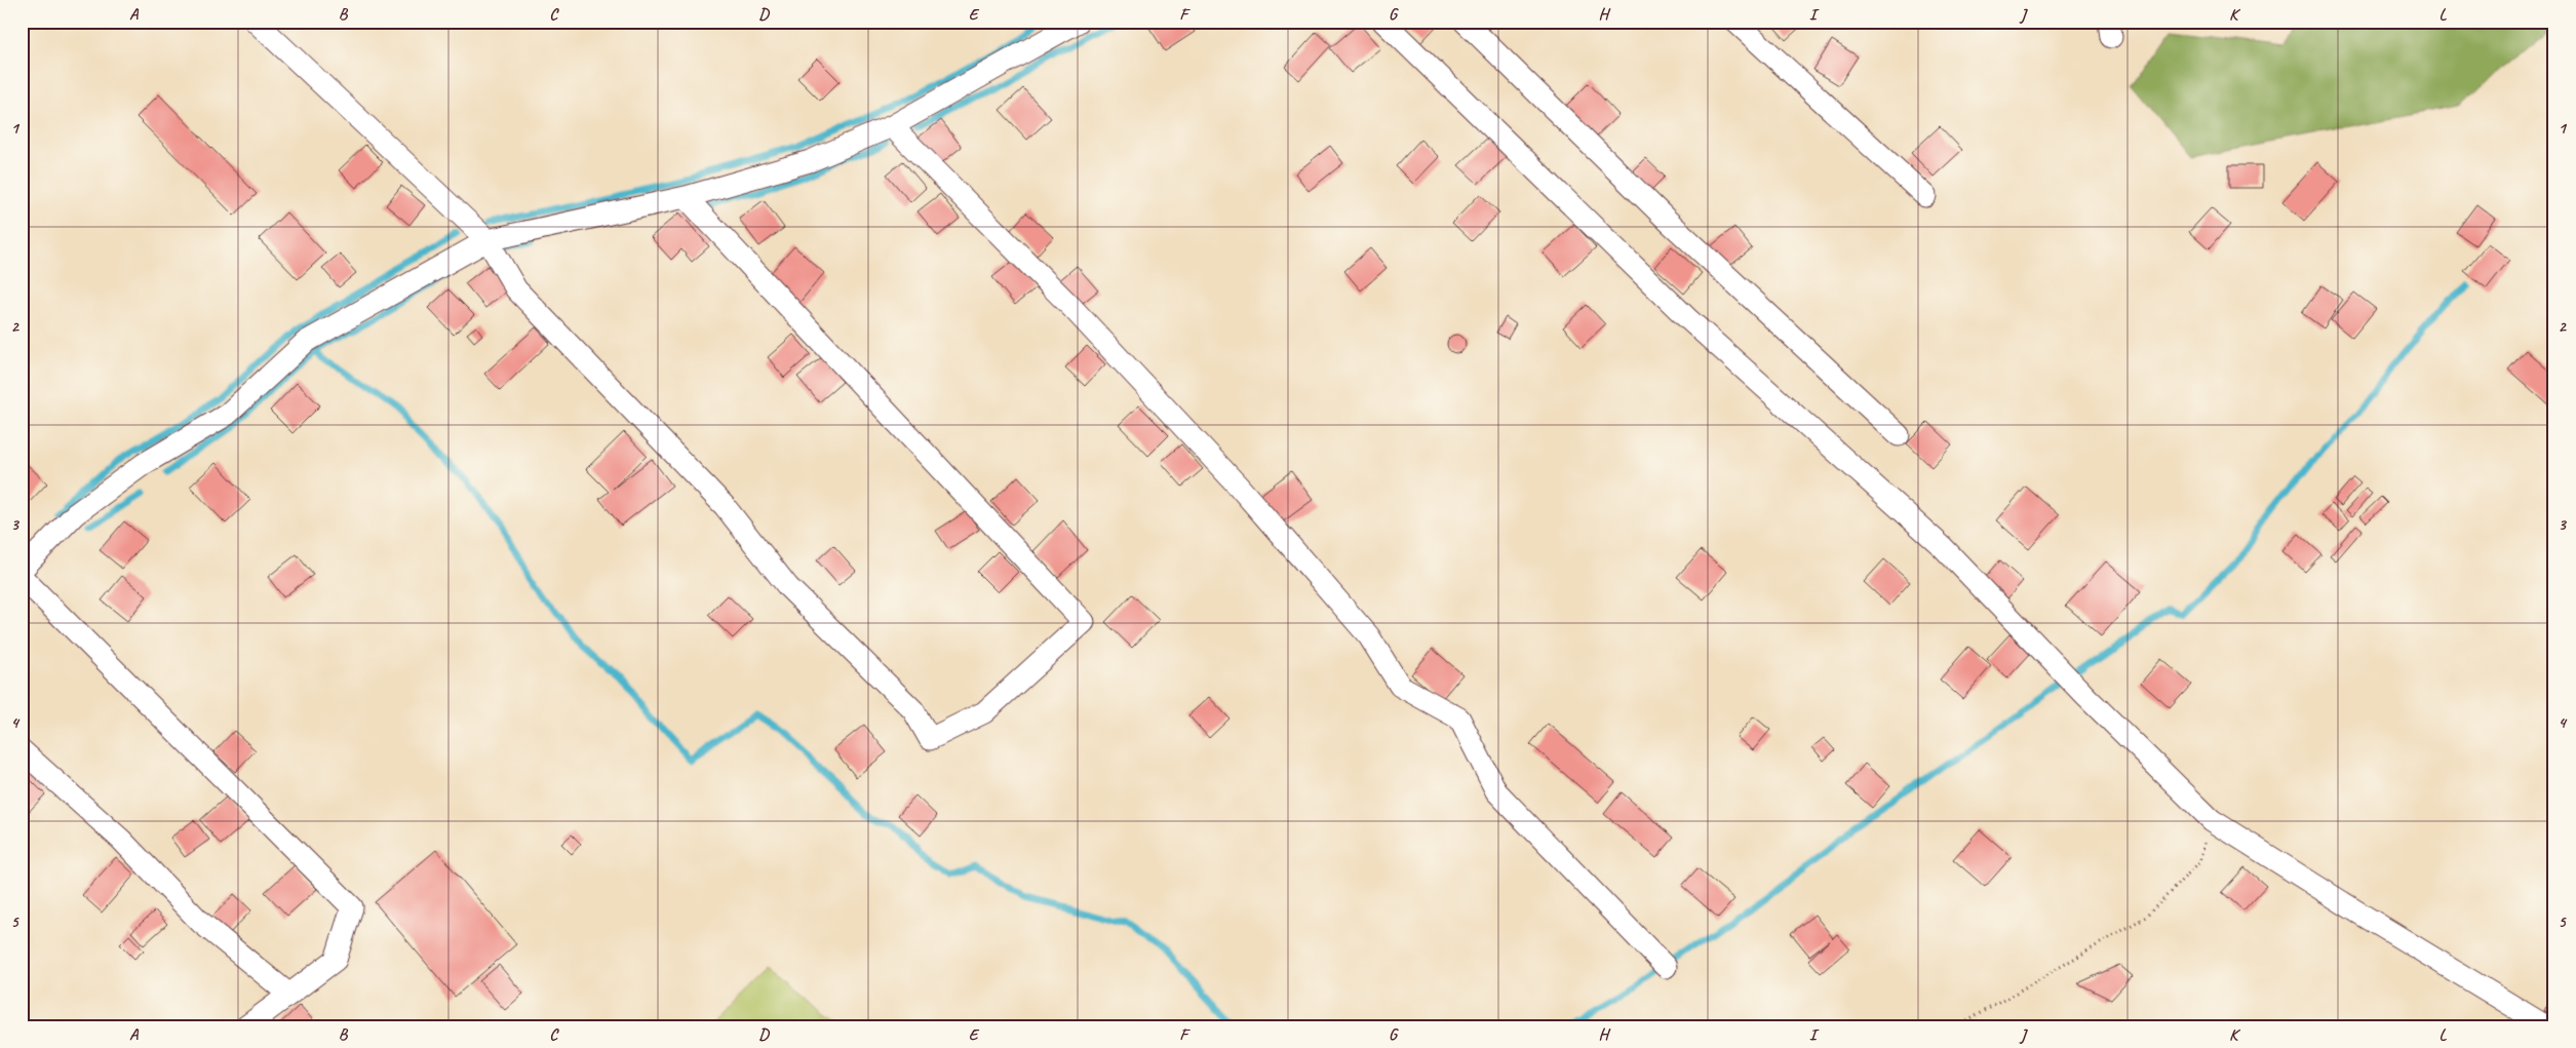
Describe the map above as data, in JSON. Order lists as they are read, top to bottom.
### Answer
{
  "grid": {
    "columns": [
      "A",
      "B",
      "C",
      "D",
      "E",
      "F",
      "G",
      "H",
      "I",
      "J",
      "K",
      "L"
    ],
    "rows": [
      "1",
      "2",
      "3",
      "4",
      "5"
    ]
  }
}
